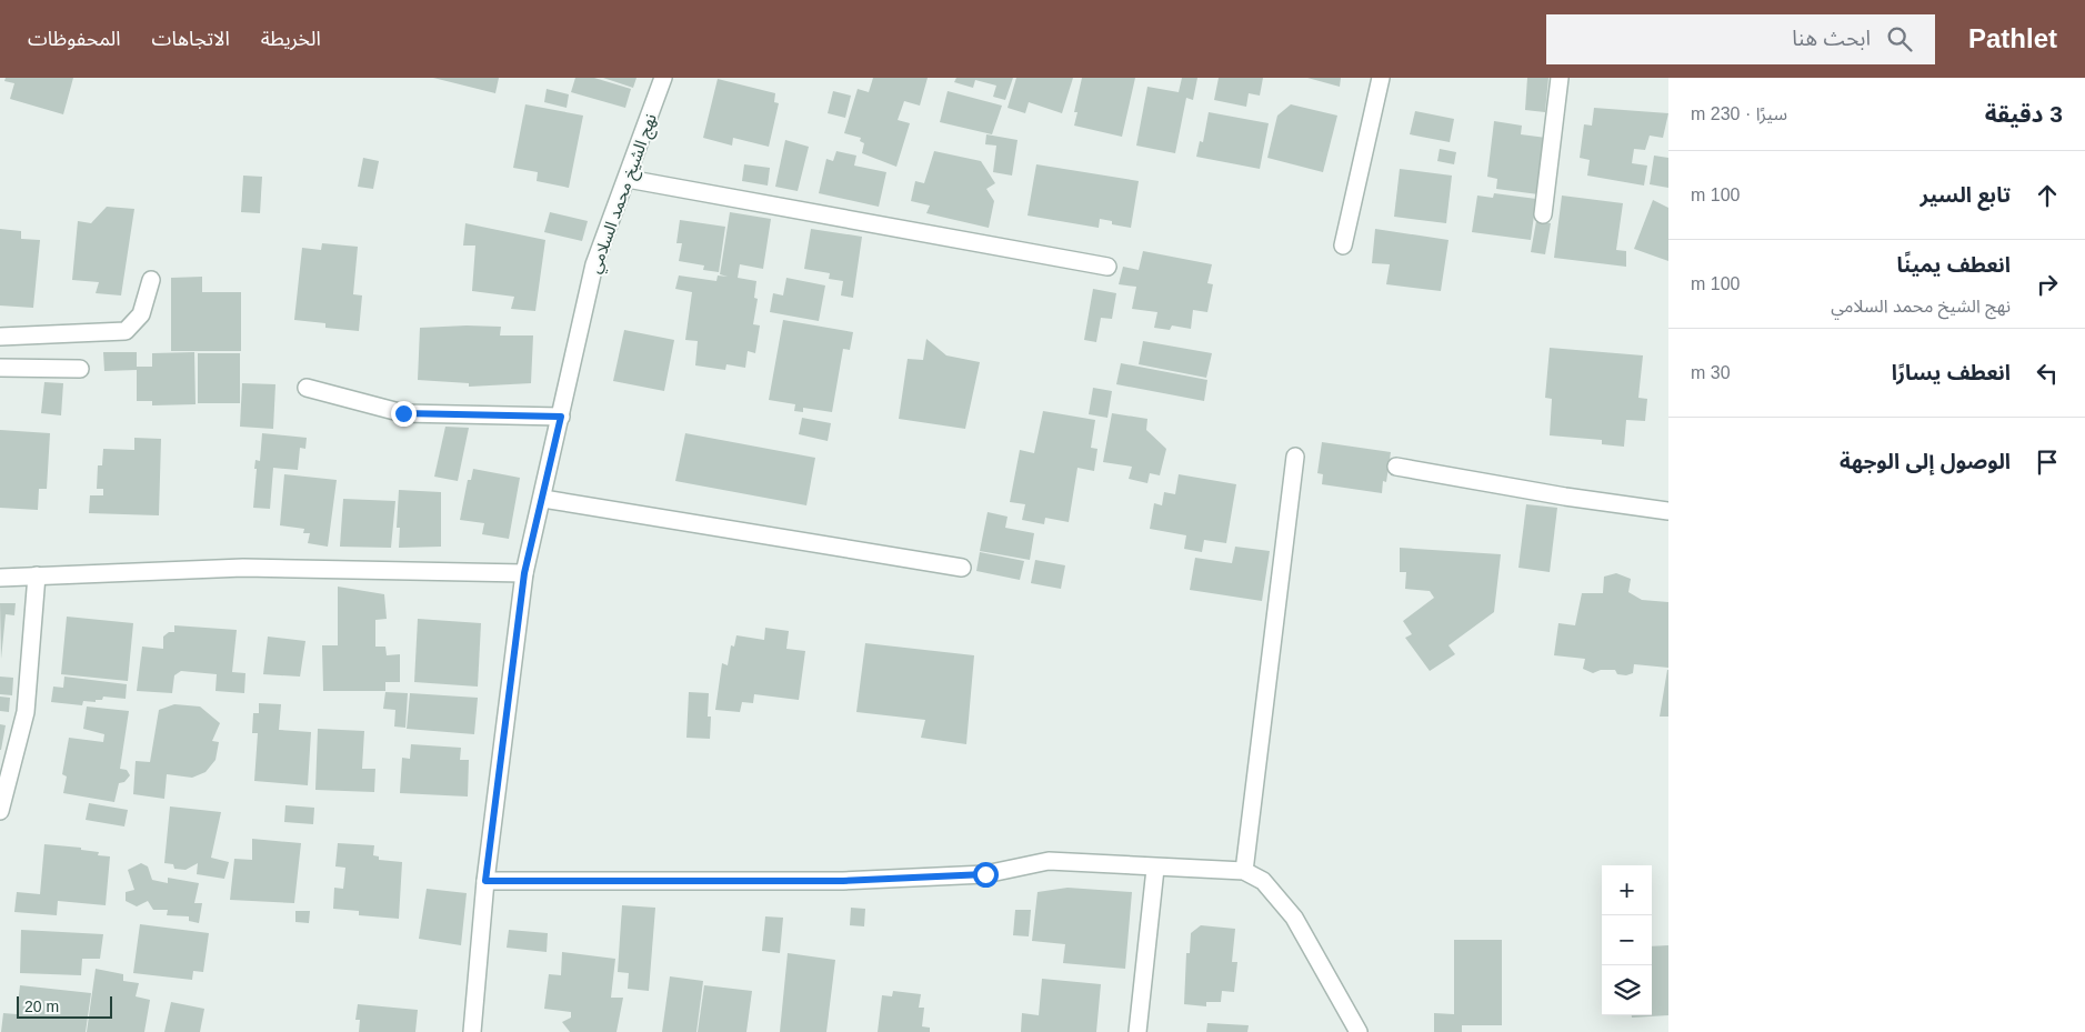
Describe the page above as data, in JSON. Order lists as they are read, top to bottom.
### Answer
{
  "streets": {
    "street": ["نهج الشيخ محمد السلامي"]
  },
  "scale_bar": "20 m",
  "page": {
    "header": "Pathlet",
    "search": "ابحث هنا",
    "nav": ["الخريطة", "الاتجاهات", "المحفوظات"],
    "heading": ["3 دقيقة", "سيرًا · 230 m"],
    "list": [
      ["تابع السير", "100 m"],
      ["انعطف يمينًا", "نهج الشيخ محمد السلامي", "100 m"],
      ["انعطف يسارًا", "30 m"],
      "الوصول إلى الوجهة"
    ],
    "map_buttons": ["+", "−"],
    "scale": "20 m"
  }
}
